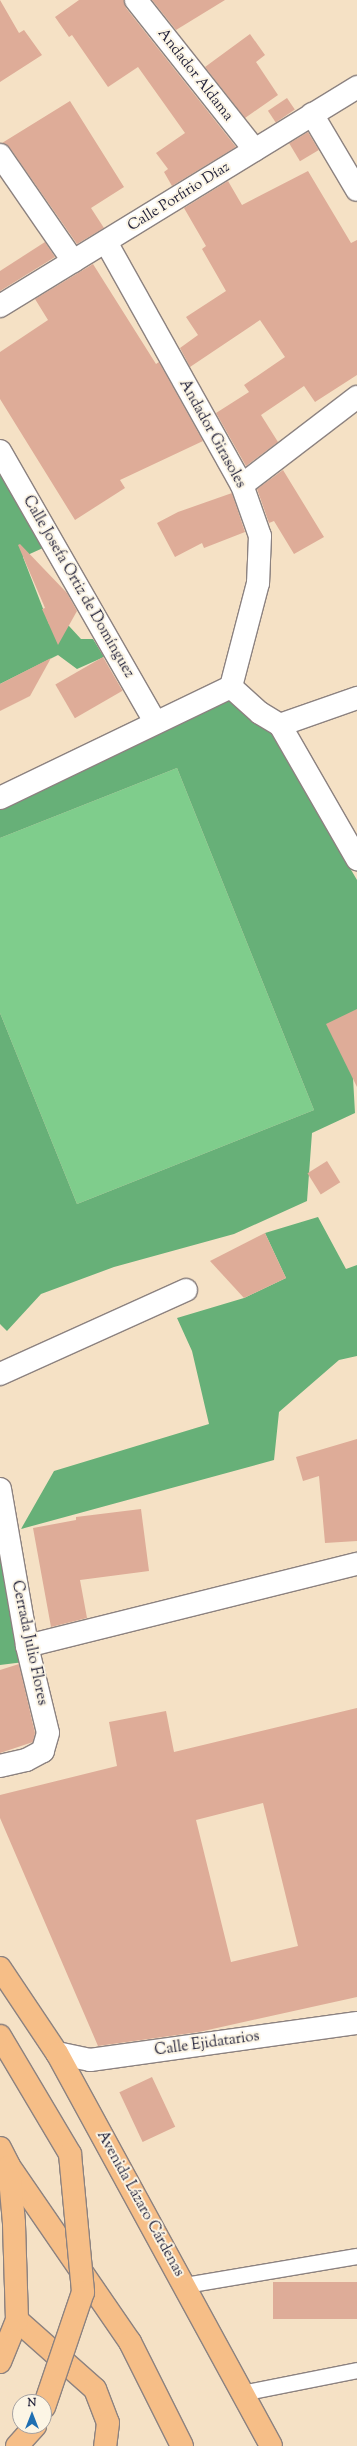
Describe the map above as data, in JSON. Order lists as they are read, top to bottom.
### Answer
{
  "streets": {
    "main road": ["Avenida Lázaro Cárdenas"],
    "street": [
      "Andador Aldama",
      "Calle Porfirio Díaz",
      "Andador Girasoles",
      "Calle Josefa Ortiz de Domínguez",
      "Cerrada Julio Flores",
      "Calle Ejidatarios"
    ]
  },
  "crossings": [
    ["Andador Aldama", "Calle Porfirio Díaz"],
    ["Calle Porfirio Díaz", "Andador Girasoles"],
    ["Calle Ejidatarios", "Avenida Lázaro Cárdenas"]
  ],
  "north": "top"
}
